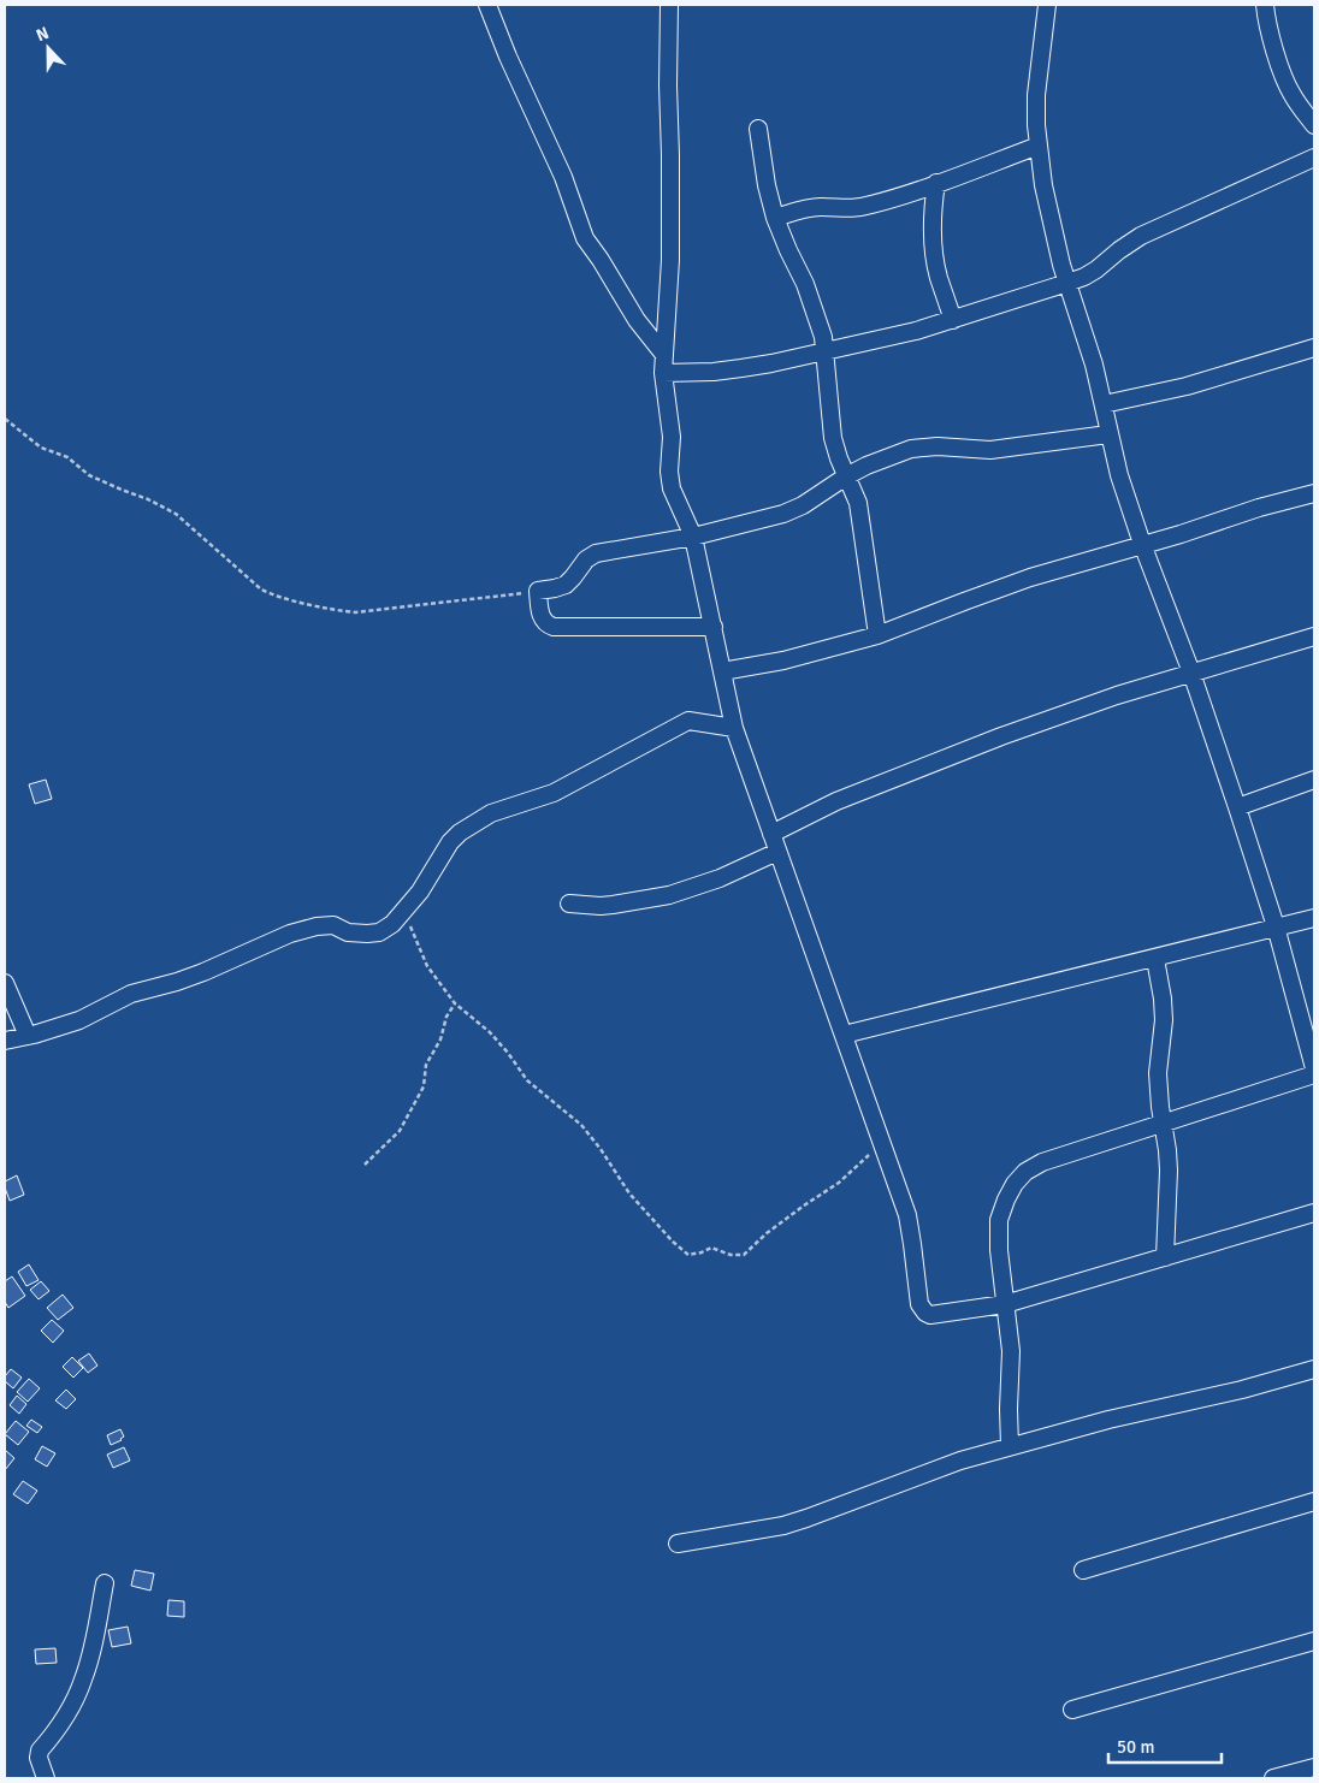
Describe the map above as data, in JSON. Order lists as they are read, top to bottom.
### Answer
{
  "scale_bar": "50 m",
  "north": "top"
}
